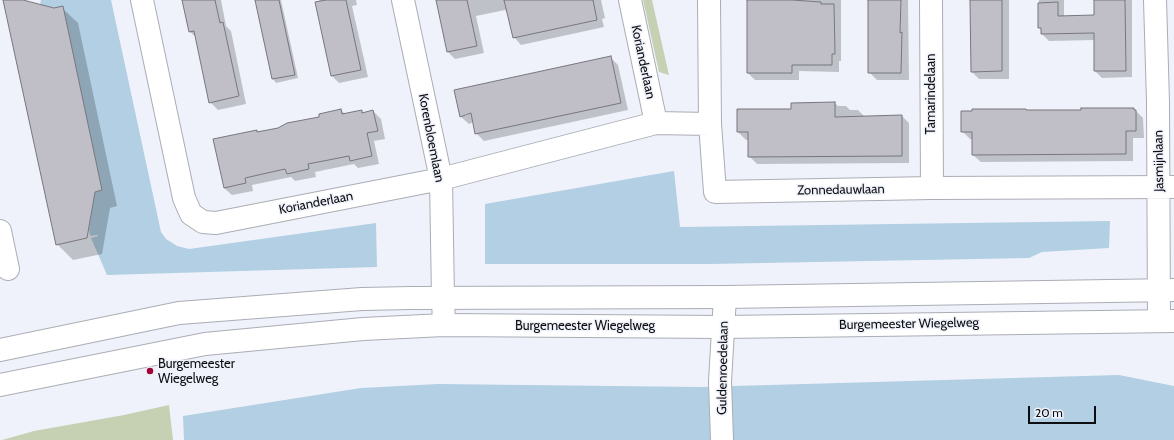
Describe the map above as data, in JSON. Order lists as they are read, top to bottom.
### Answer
{
  "streets": {
    "street": [
      "Korianderlaan",
      "Tamarindelaan",
      "Korenbloemlaan",
      "Jasmijnlaan",
      "Zonnedauwlaan",
      "Burgemeester Wiegelweg",
      "Guldenroedelaan"
    ]
  },
  "crossings": [
    ["Korianderlaan", "Korenbloemlaan"],
    ["Korianderlaan", "Zonnedauwlaan"],
    ["Tamarindelaan", "Zonnedauwlaan"],
    ["Korenbloemlaan", "Burgemeester Wiegelweg"],
    ["Jasmijnlaan", "Zonnedauwlaan"],
    ["Jasmijnlaan", "Burgemeester Wiegelweg"],
    ["Burgemeester Wiegelweg", "Guldenroedelaan"]
  ],
  "places": ["Burgemeester Wiegelweg"],
  "scale_bar": "20 m"
}
